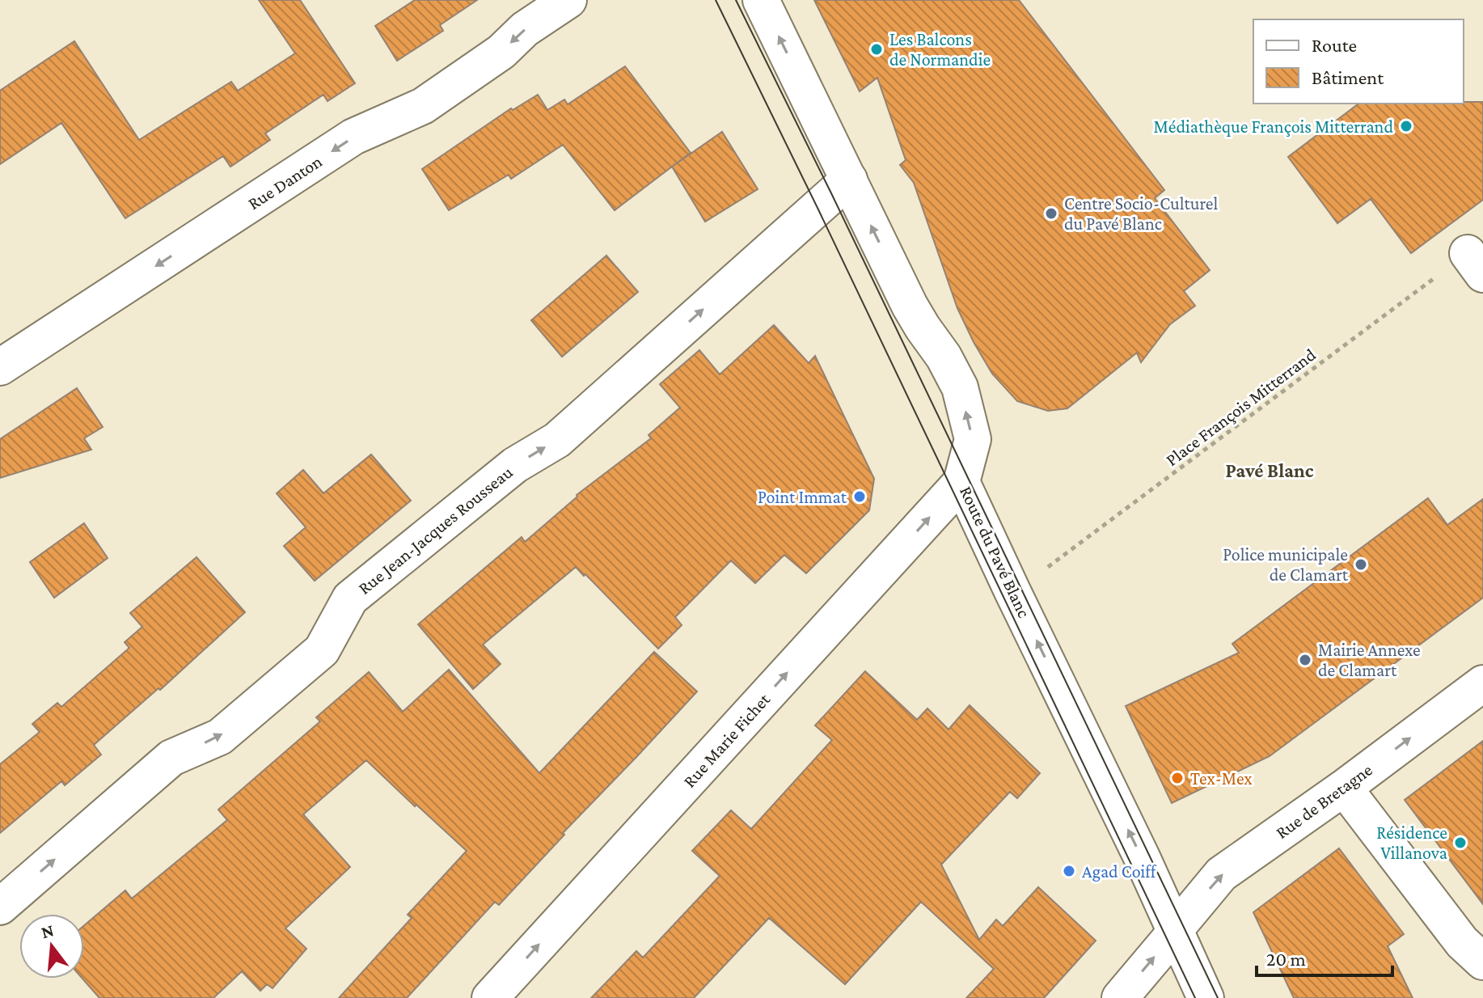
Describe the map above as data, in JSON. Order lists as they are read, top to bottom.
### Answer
{
  "streets": {
    "street": [
      "Rue Danton",
      "Rue Jean-Jacques Rousseau",
      "Route du Pavé Blanc",
      "Rue Marie Fichet",
      "Rue de Bretagne"
    ],
    "path": ["Place François Mitterrand"]
  },
  "crossings": [
    ["Place François Mitterrand", "Route du Pavé Blanc"],
    ["Rue Jean-Jacques Rousseau", "Route du Pavé Blanc"],
    ["Route du Pavé Blanc", "Rue Marie Fichet"],
    ["Route du Pavé Blanc", "Rue de Bretagne"]
  ],
  "one_way": [
    "Rue Danton",
    "Rue Jean-Jacques Rousseau",
    "Route du Pavé Blanc",
    "Rue Marie Fichet",
    "Rue de Bretagne"
  ],
  "districts": ["Pavé Blanc"],
  "places": [
    "Les Balcons de Normandie",
    "Médiathèque François Mitterrand",
    "Centre Socio-Culturel du Pavé Blanc",
    "Point Immat",
    "Police municipale de Clamart",
    "Mairie Annexe de Clamart",
    "Tex-Mex",
    "Résidence Villanova",
    "Agad Coiff"
  ],
  "legend": ["Route", "Bâtiment"],
  "scale_bar": "20 m",
  "north": "top"
}
